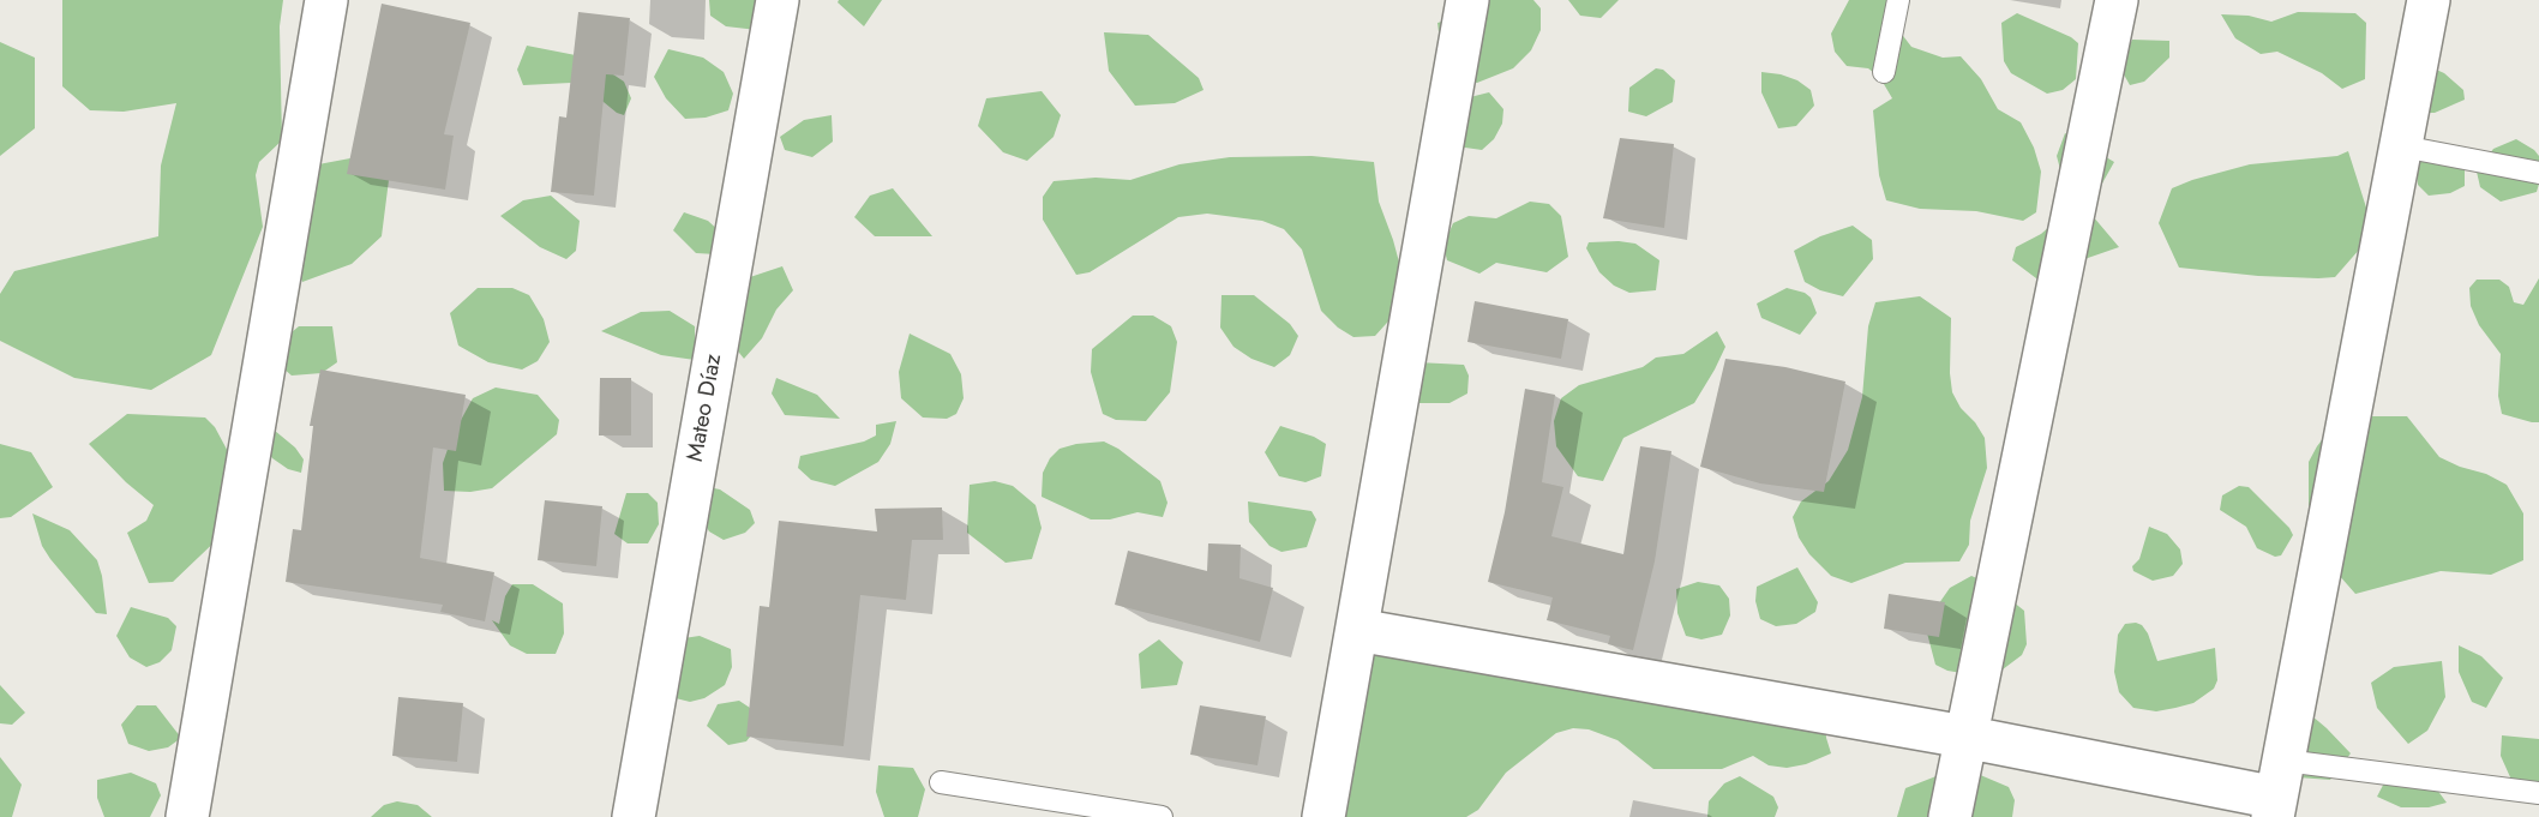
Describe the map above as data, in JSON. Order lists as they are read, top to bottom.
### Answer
{
  "streets": {
    "street": ["Mateo Díaz"]
  }
}
